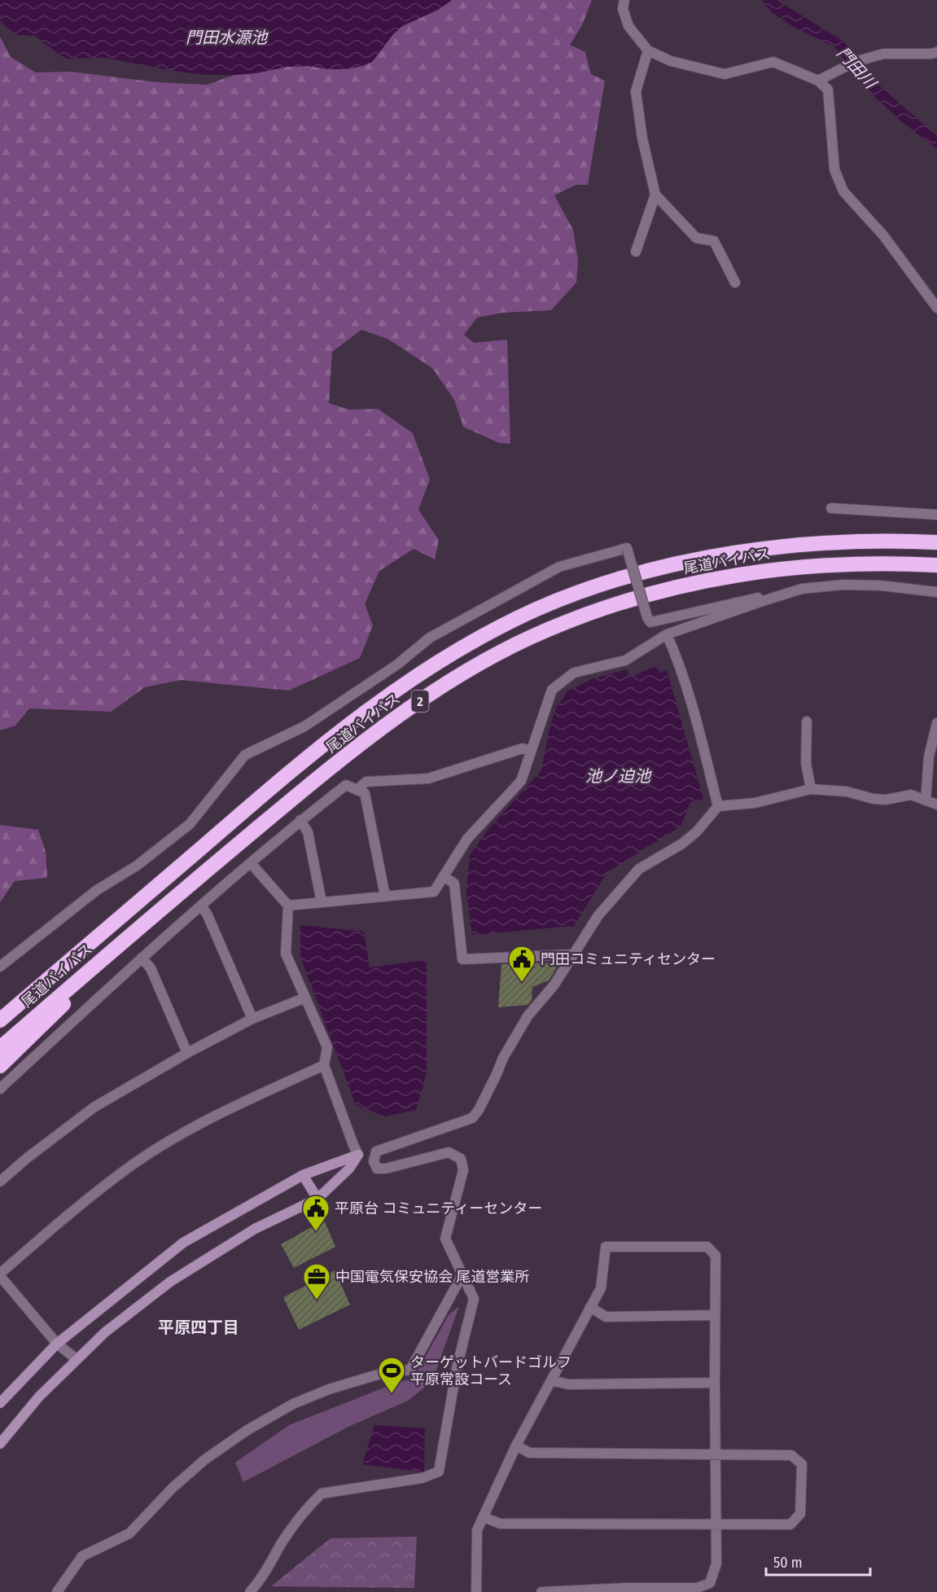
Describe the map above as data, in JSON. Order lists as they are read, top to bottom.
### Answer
{
  "streets": {
    "highway": ["尾道バイパス", "2"]
  },
  "districts": ["平原四丁目"],
  "water": ["門田水源池", "門田川", "池ノ迫池"],
  "places": {
    "public building": ["門田コミュニティセンター", "平原台 コミュニティーセンター"],
    "office": ["中国電気保安協会 尾道営業所"],
    "sports": ["ターゲットバードゴルフ 平原常設コース"]
  },
  "scale_bar": "50 m"
}
